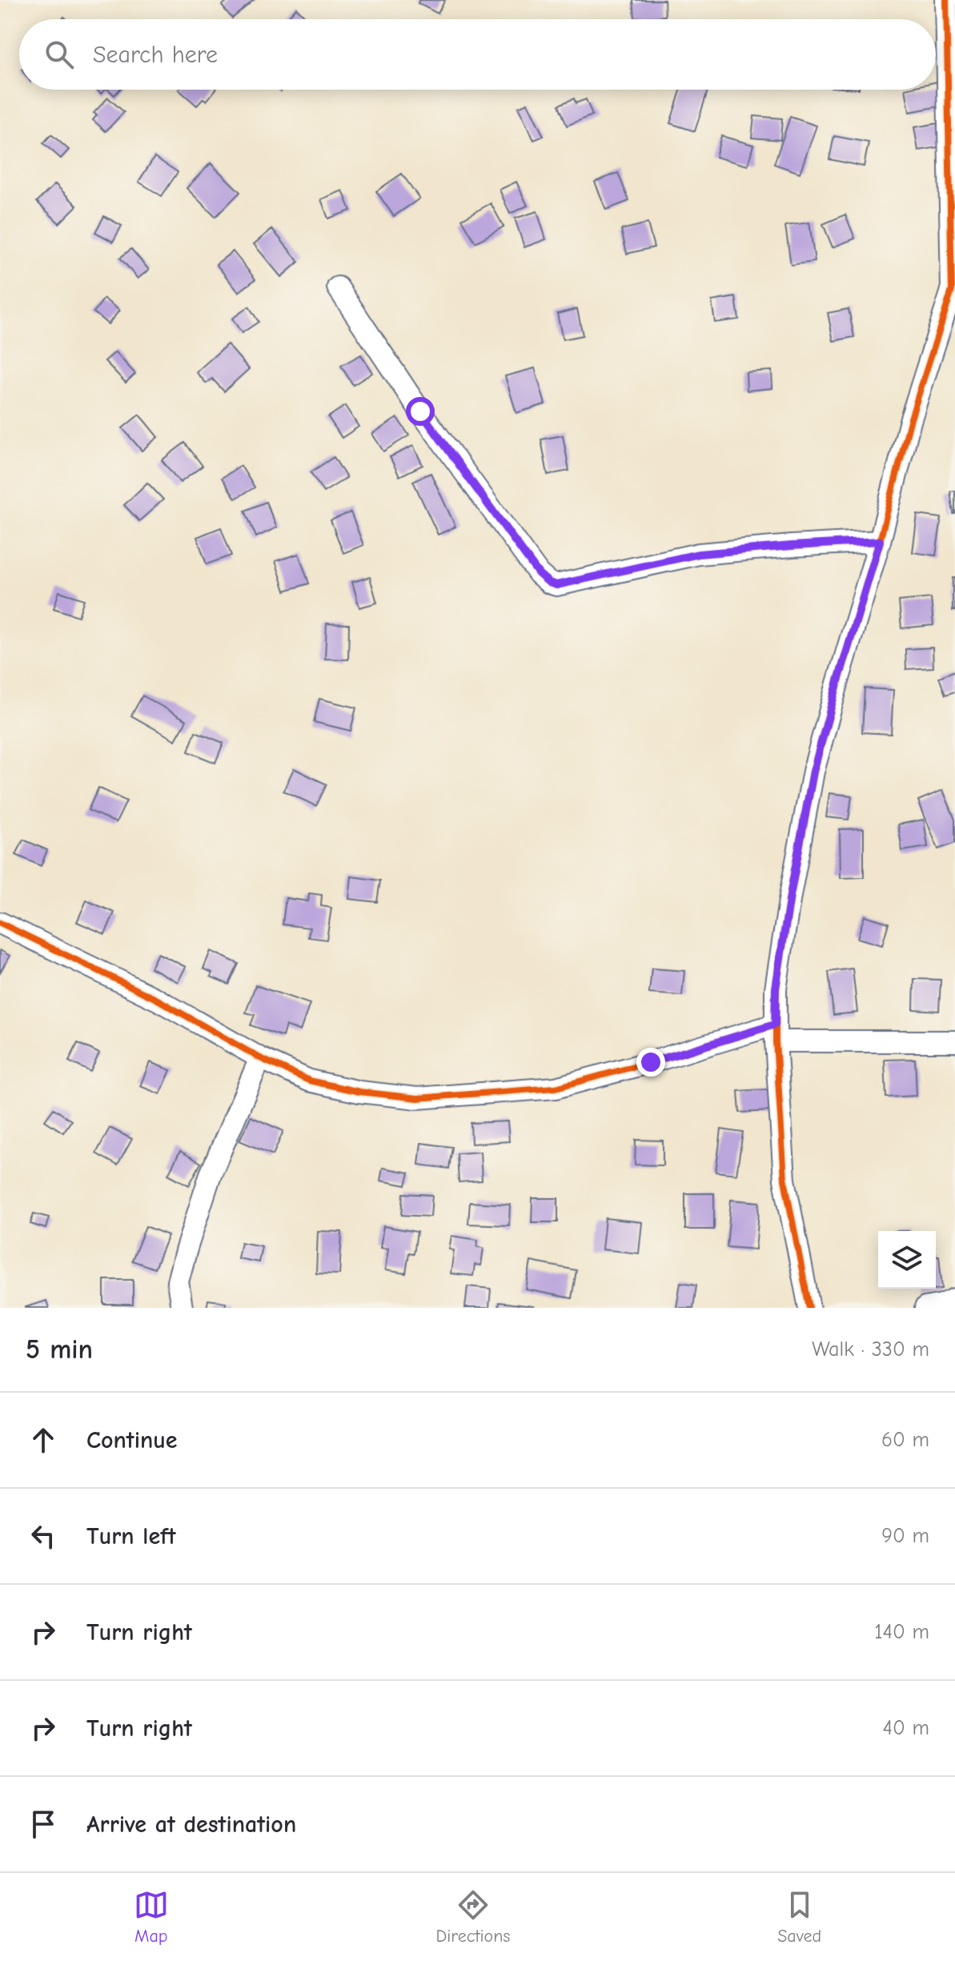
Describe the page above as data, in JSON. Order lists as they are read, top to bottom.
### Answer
{
  "page": {
    "search": "Search here",
    "heading": ["5 min", "Walk · 330 m"],
    "list": [
      ["Continue", "60 m"],
      ["Turn left", "90 m"],
      ["Turn right", "140 m"],
      ["Turn right", "40 m"],
      "Arrive at destination"
    ],
    "nav": ["Map", "Directions", "Saved"]
  }
}
